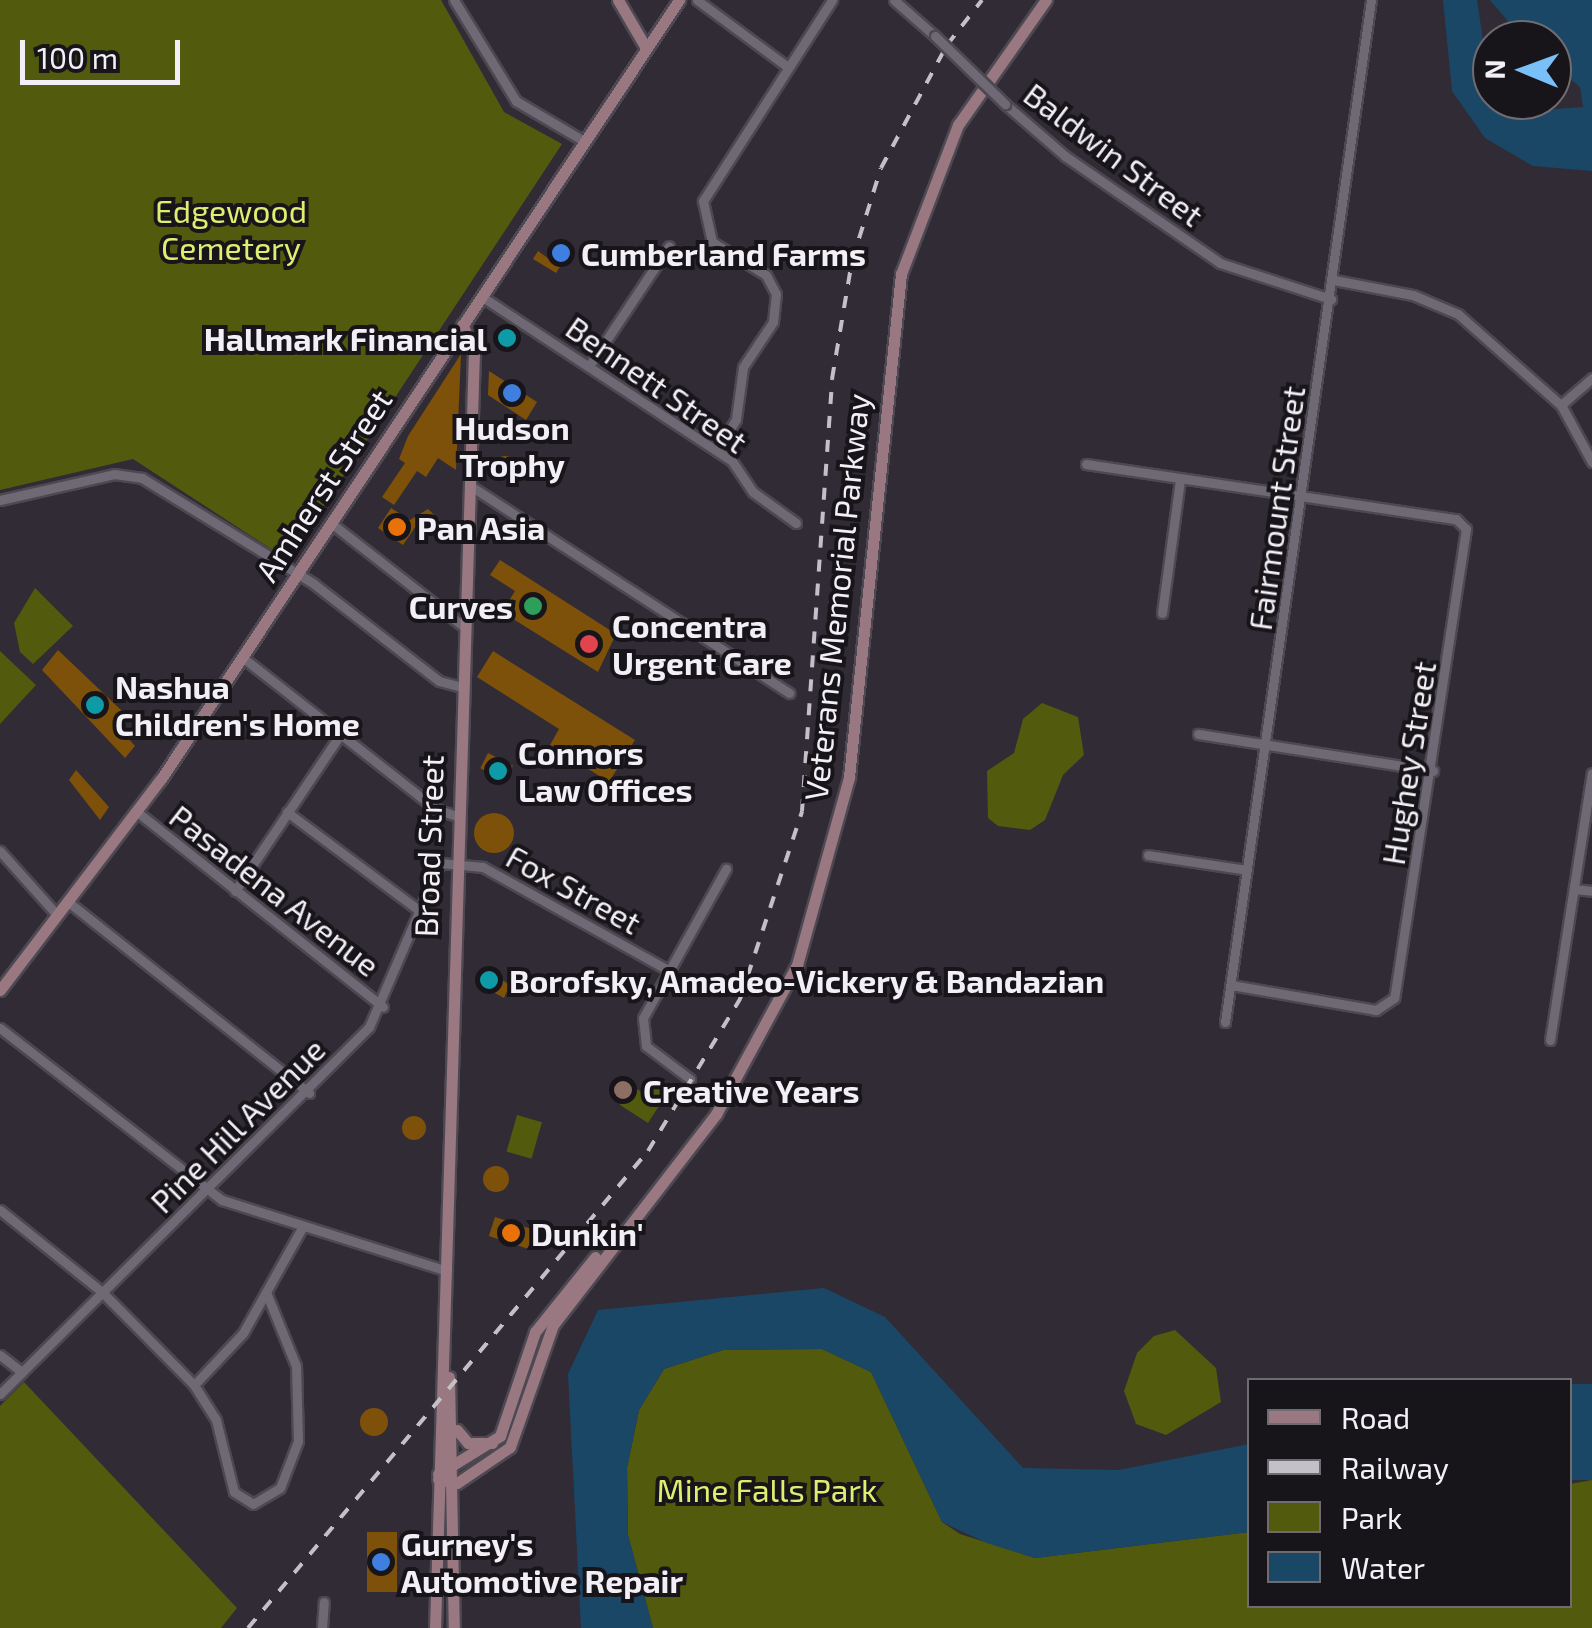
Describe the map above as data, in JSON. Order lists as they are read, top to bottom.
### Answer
{
  "streets": {
    "main road": ["Amherst Street", "Veterans Memorial Parkway", "Broad Street"],
    "street": [
      "Baldwin Street",
      "Bennett Street",
      "Fairmount Street",
      "Hughey Street",
      "Fox Street",
      "Pasadena Avenue",
      "Pine Hill Avenue"
    ]
  },
  "crossings": [
    ["Baldwin Street", "Fairmount Street"],
    ["Bennett Street", "Amherst Street"],
    ["Amherst Street", "Broad Street"],
    ["Amherst Street", "Pasadena Avenue"],
    ["Fairmount Street", "Hughey Street"],
    ["Veterans Memorial Parkway", "Broad Street"],
    ["Broad Street", "Fox Street"],
    ["Broad Street", "Pine Hill Avenue"],
    ["Fox Street", "Pine Hill Avenue"],
    ["Pasadena Avenue", "Pine Hill Avenue"]
  ],
  "parks": ["Edgewood Cemetery", "Mine Falls Park"],
  "places": [
    "Cumberland Farms",
    "Hallmark Financial",
    "Hudson Trophy",
    "Pan Asia",
    "Curves",
    "Concentra Urgent Care",
    "Nashua Children's Home",
    "Connors Law Offices",
    "Borofsky, Amadeo-Vickery & Bandazian",
    "Creative Years",
    "Dunkin'",
    "Gurney's Automotive Repair"
  ],
  "legend": [
    "Road",
    "Railway",
    "Park",
    "Water"
  ],
  "scale_bar": "100 m",
  "north": "left"
}
